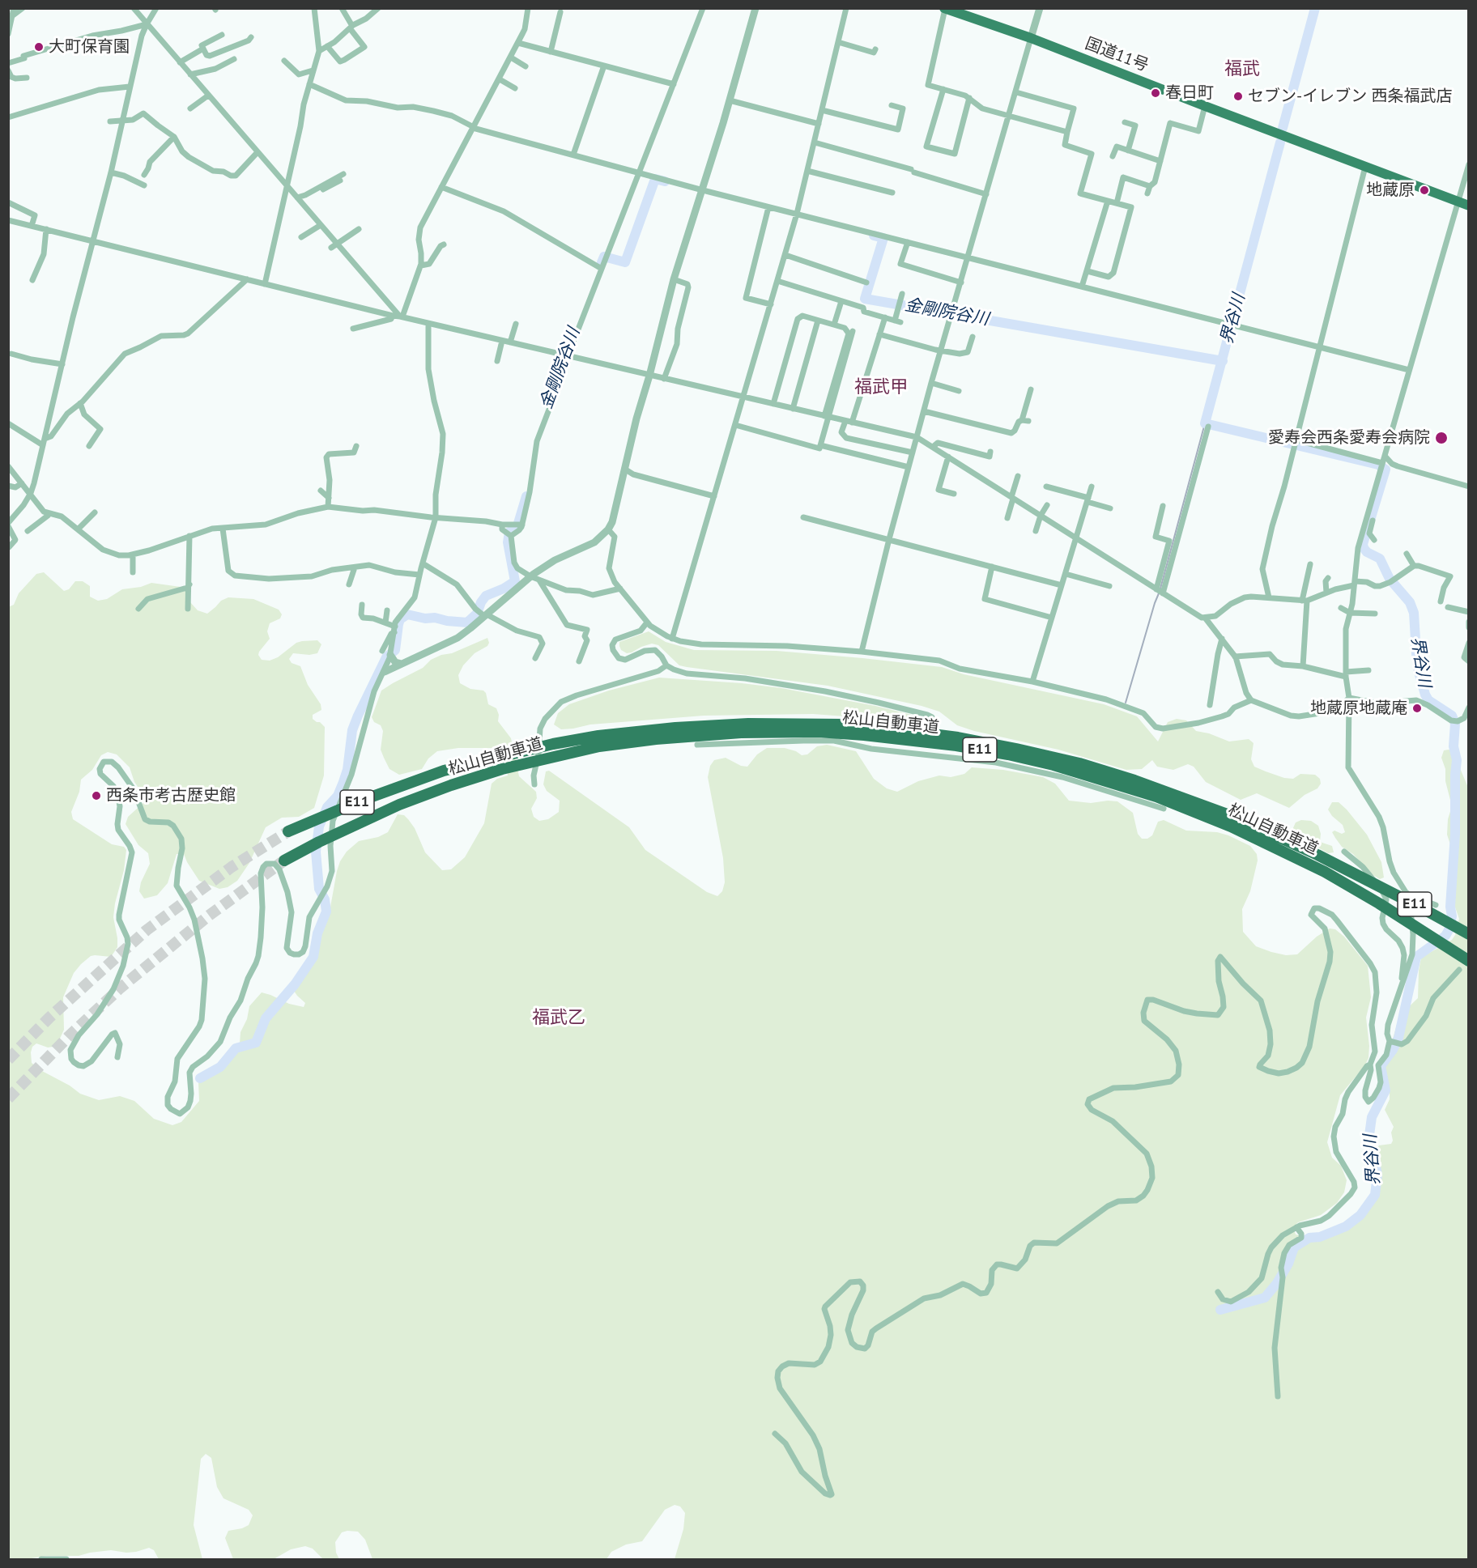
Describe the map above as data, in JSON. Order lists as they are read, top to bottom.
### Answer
{
  "streets": {
    "highway": ["国道11号", "松山自動車道", "E11"]
  },
  "districts": ["福武", "福武甲", "福武乙"],
  "water": ["金剛院谷川", "界谷川"],
  "places": [
    "大町保育園",
    "春日町",
    "セブン-イレブン 西条福武店",
    "地蔵原",
    "愛寿会西条愛寿会病院",
    "地蔵原地蔵庵",
    "西条市考古歴史館"
  ]
}
